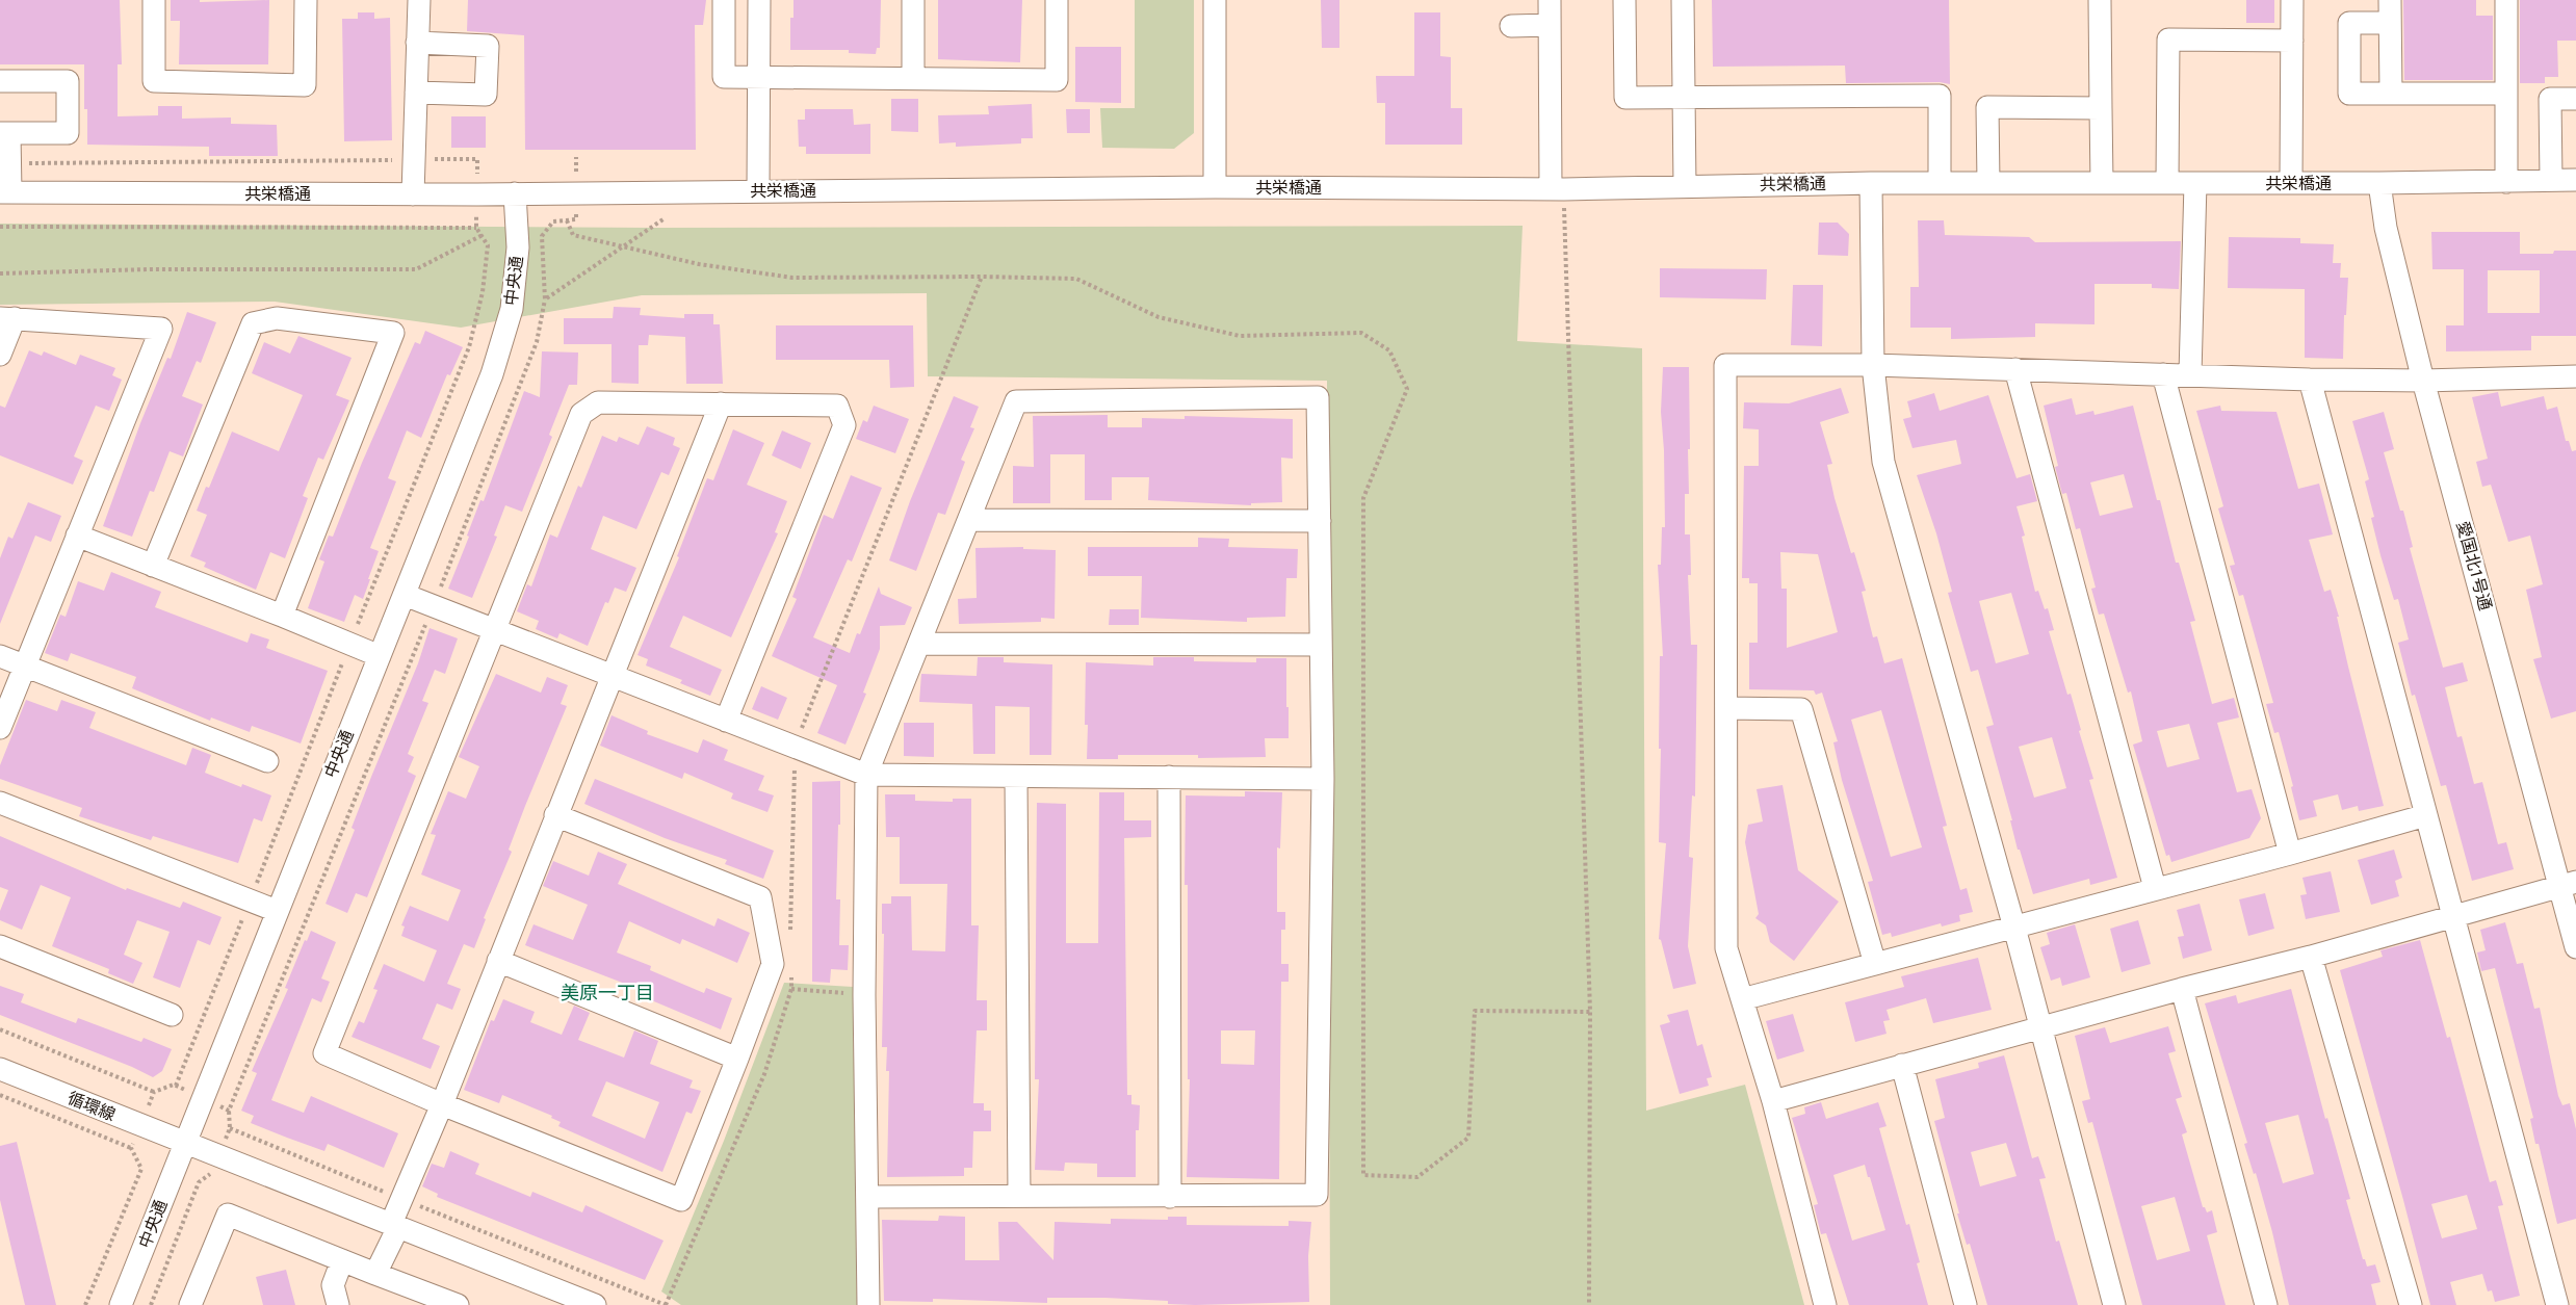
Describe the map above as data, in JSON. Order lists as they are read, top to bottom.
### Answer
{
  "streets": {
    "street": [
      "共栄橋通",
      "中央通",
      "愛国北1号通",
      "循環線"
    ]
  },
  "crossings": [
    ["共栄橋通", "中央通"],
    ["共栄橋通", "愛国北1号通"],
    ["中央通", "循環線"]
  ],
  "districts": ["美原一丁目"]
}
